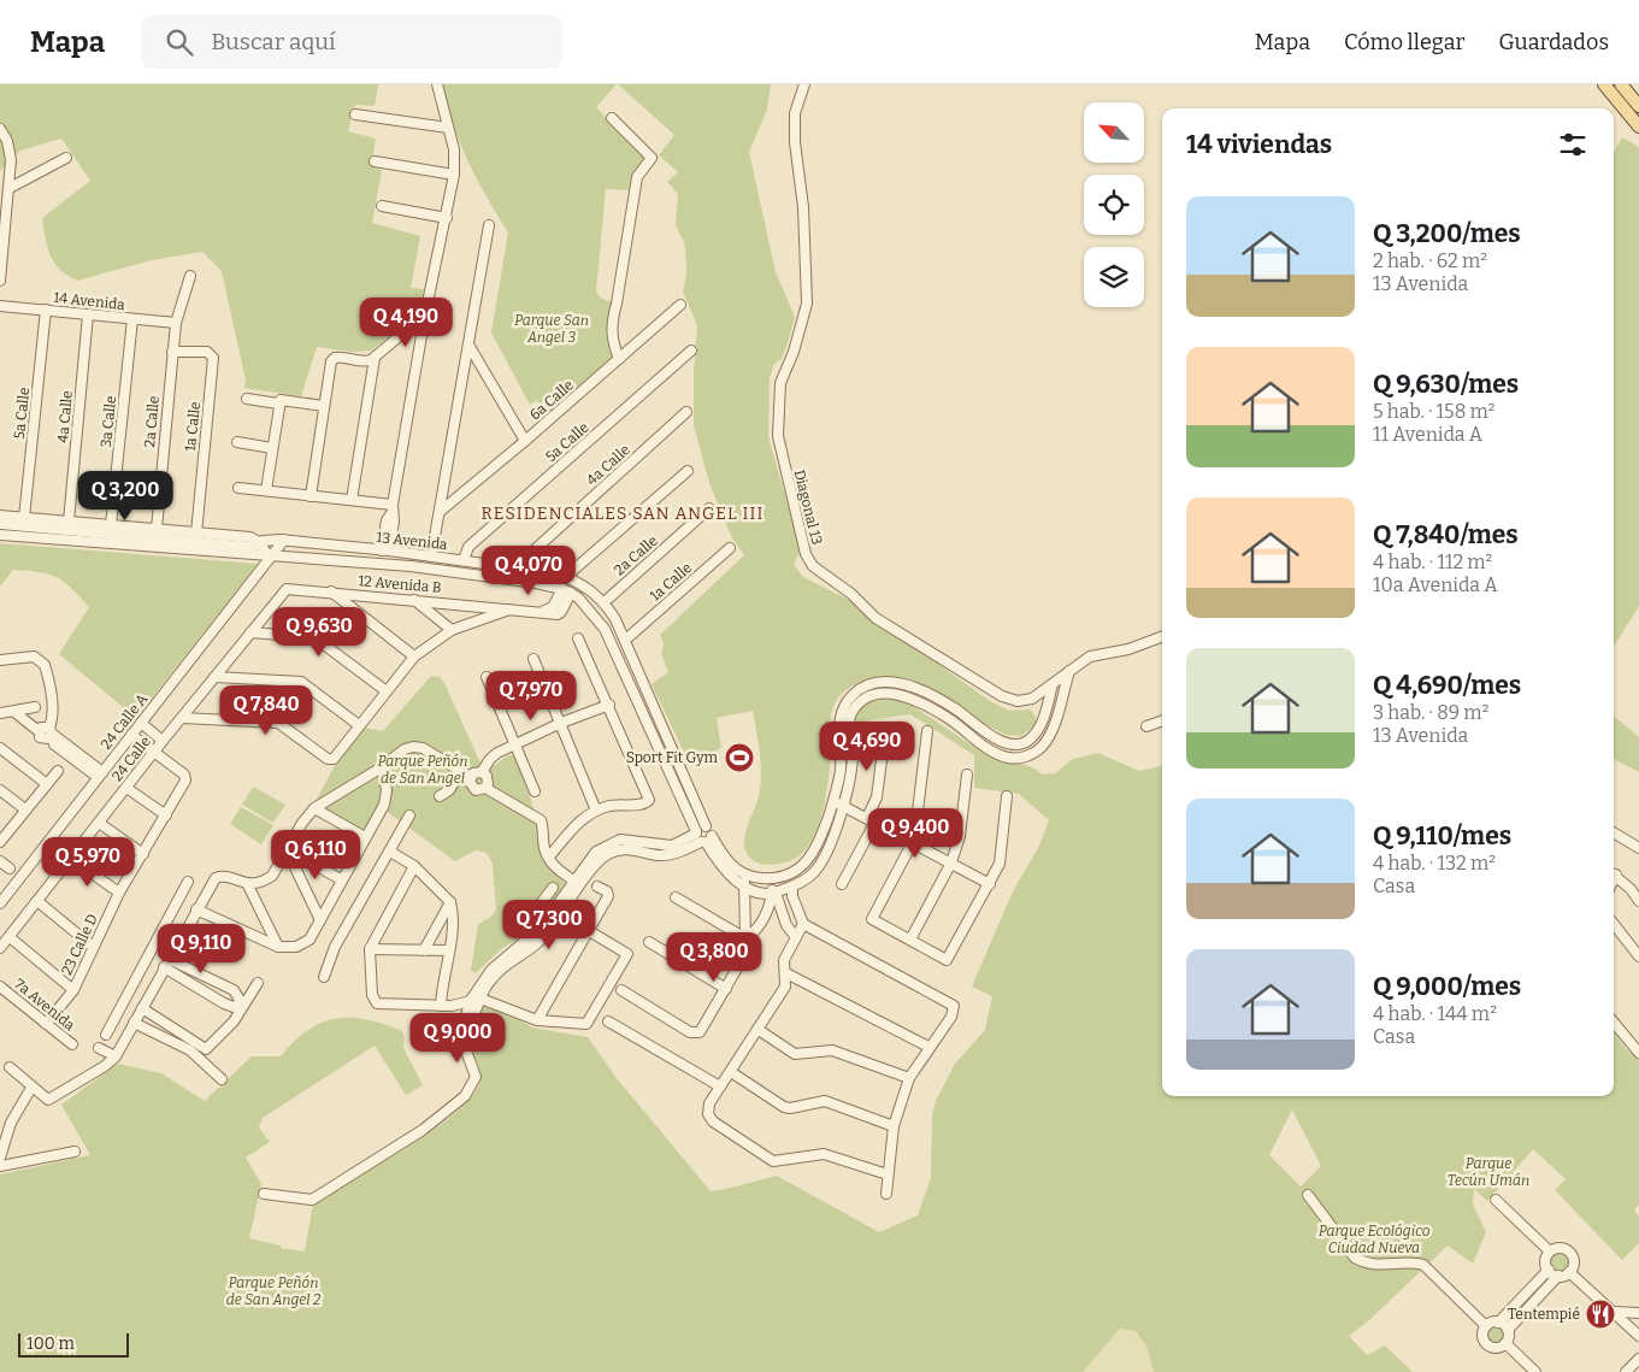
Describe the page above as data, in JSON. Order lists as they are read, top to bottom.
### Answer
{
  "streets": {
    "street": [
      "14 Avenida",
      "6a Calle",
      "5a Calle",
      "4a Calle",
      "3a Calle",
      "2a Calle",
      "1a Calle",
      "Diagonal 13",
      "13 Avenida",
      "12 Avenida B",
      "24 Calle A",
      "24 Calle",
      "23 Calle D",
      "7a Avenida"
    ]
  },
  "crossings": [
    ["14 Avenida", "5a Calle"],
    ["14 Avenida", "4a Calle"],
    ["14 Avenida", "3a Calle"],
    ["14 Avenida", "2a Calle"],
    ["5a Calle", "13 Avenida"],
    ["2a Calle", "1a Calle"],
    ["13 Avenida", "12 Avenida B"],
    ["13 Avenida", "24 Calle A"],
    ["12 Avenida B", "24 Calle"],
    ["24 Calle", "23 Calle D"],
    ["23 Calle D", "7a Avenida"]
  ],
  "districts": ["RESIDENCIALES SAN ANGEL III"],
  "parks": [
    "Parque San Angel 3",
    "Parque Peñón de San Angel",
    "Parque Tecún Umán",
    "Parque Ecológico Ciudad Nueva",
    "Parque Peñón de San Angel 2"
  ],
  "places": {
    "sports": ["Sport Fit Gym"],
    "restaurant": ["Tentempié"]
  },
  "scale_bar": "100 m",
  "north": "top left",
  "page": {
    "header": "Mapa",
    "search": "Buscar aquí",
    "nav": ["Mapa", "Cómo llegar", "Guardados"],
    "heading": "14 viviendas",
    "list": [
      {
        "name": "Q 3,200/mes",
        "note": "2 hab. · 62 m² · 13 Avenida"
      },
      {
        "name": "Q 9,630/mes",
        "note": "5 hab. · 158 m² · 11 Avenida A"
      },
      {
        "name": "Q 7,840/mes",
        "note": "4 hab. · 112 m² · 10a Avenida A"
      },
      {
        "name": "Q 4,690/mes",
        "note": "3 hab. · 89 m² · 13 Avenida"
      },
      {
        "name": "Q 9,110/mes",
        "note": "4 hab. · 132 m² · Casa"
      },
      {
        "name": "Q 9,000/mes",
        "note": "4 hab. · 144 m² · Casa"
      }
    ],
    "price": [
      "Q 4,190",
      "Q 3,200",
      "Q 4,070",
      "Q 9,630",
      "Q 7,970",
      "Q 7,840",
      "Q 4,690",
      "Q 9,400",
      "Q 6,110",
      "Q 5,970",
      "Q 7,300",
      "Q 9,110",
      "Q 3,800",
      "Q 9,000"
    ],
    "scale": "100 m"
  }
}
